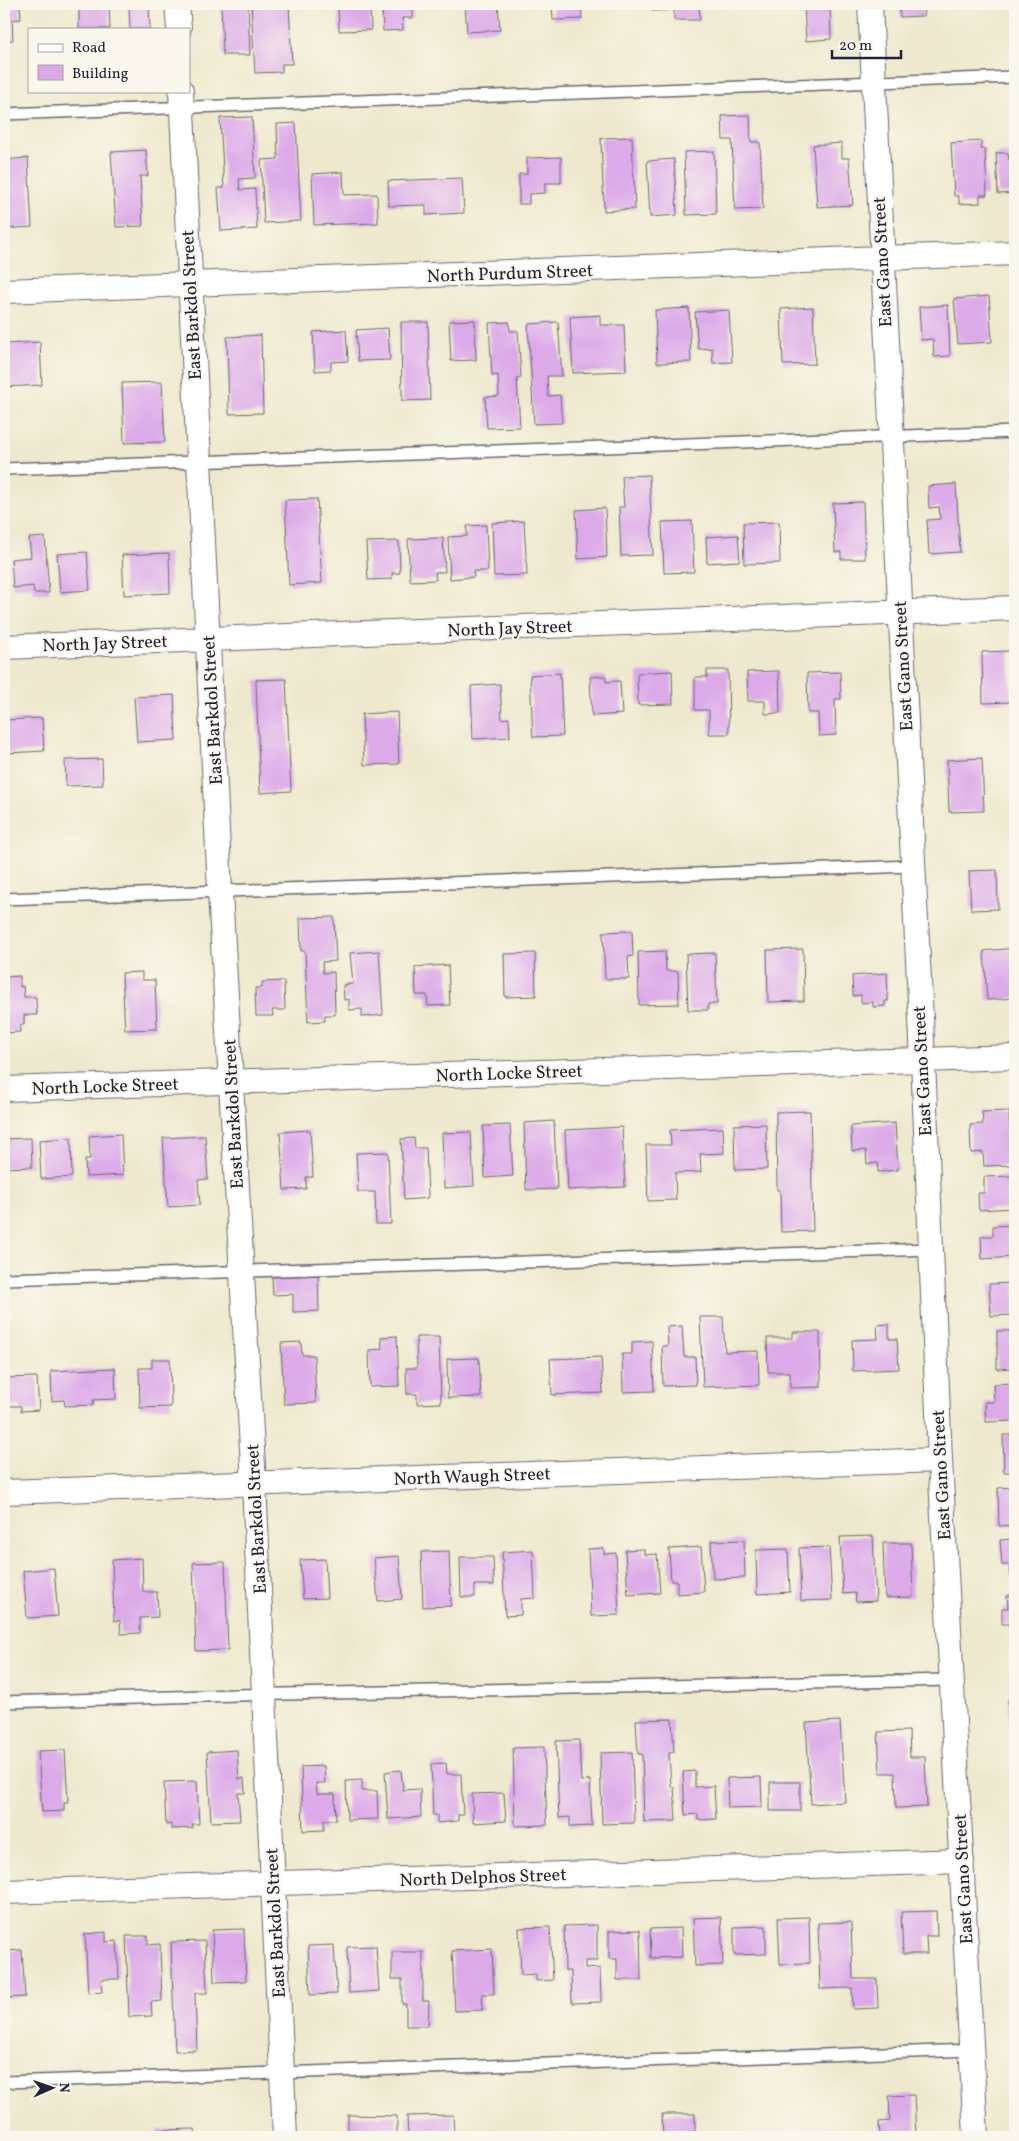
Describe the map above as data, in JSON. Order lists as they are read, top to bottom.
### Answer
{
  "streets": {
    "street": [
      "East Gano Street",
      "North Purdum Street",
      "East Barkdol Street",
      "North Jay Street",
      "North Locke Street",
      "North Waugh Street",
      "North Delphos Street"
    ]
  },
  "crossings": [
    ["East Gano Street", "North Purdum Street"],
    ["East Gano Street", "North Jay Street"],
    ["East Gano Street", "North Locke Street"],
    ["East Gano Street", "North Waugh Street"],
    ["East Gano Street", "North Delphos Street"],
    ["North Purdum Street", "East Barkdol Street"],
    ["East Barkdol Street", "North Jay Street"],
    ["East Barkdol Street", "North Locke Street"],
    ["East Barkdol Street", "North Waugh Street"],
    ["East Barkdol Street", "North Delphos Street"]
  ],
  "legend": ["Road", "Building"],
  "scale_bar": "20 m",
  "north": "right"
}
